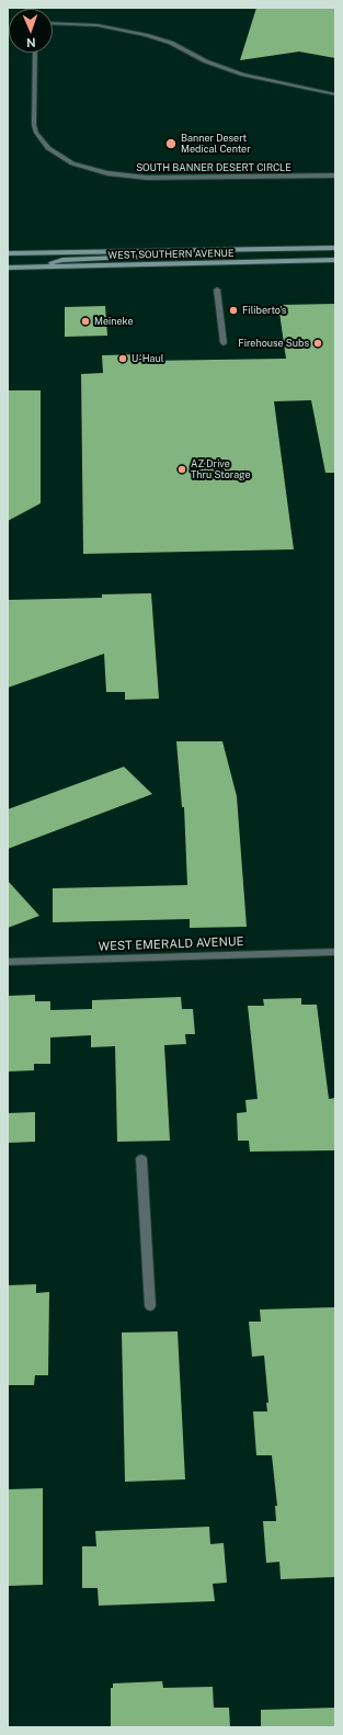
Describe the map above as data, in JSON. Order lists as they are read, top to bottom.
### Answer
{
  "streets": {
    "main road": ["WEST SOUTHERN AVENUE"],
    "street": ["SOUTH BANNER DESERT CIRCLE", "WEST EMERALD AVENUE"]
  },
  "places": [
    "Banner Desert Medical Center",
    "Filiberto's",
    "Meineke",
    "Firehouse Subs",
    "U-Haul",
    "AZ Drive Thru Storage"
  ],
  "north": "bottom"
}
